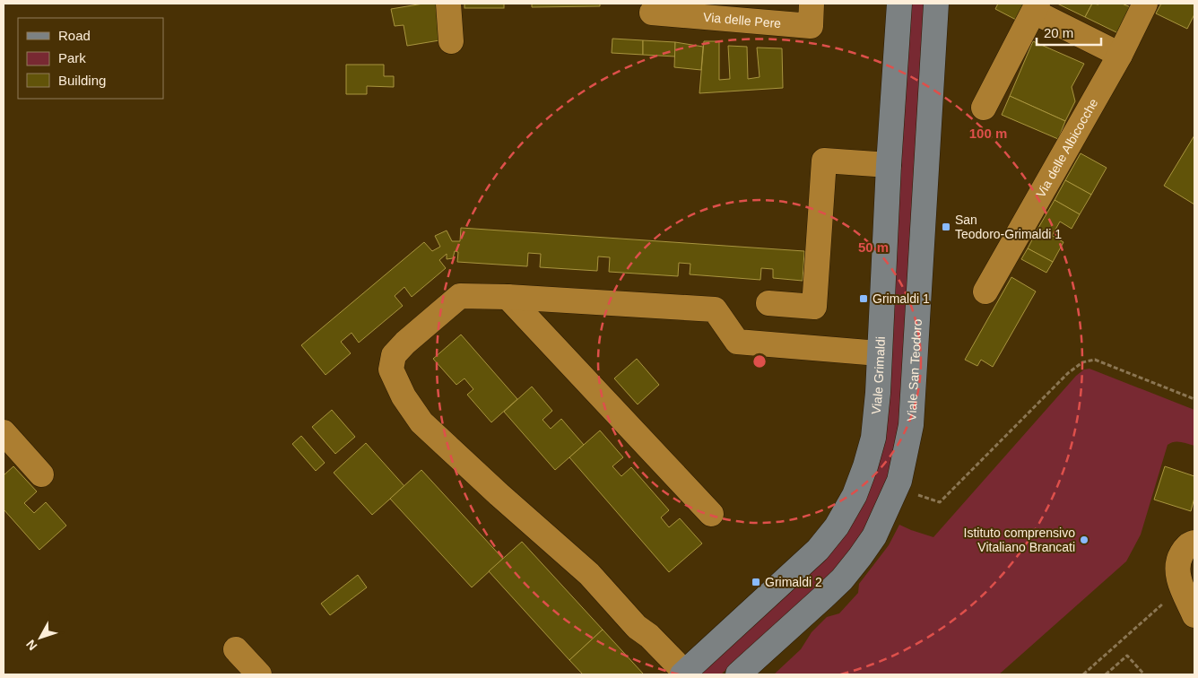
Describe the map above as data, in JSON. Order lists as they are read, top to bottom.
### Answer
{
  "streets": {
    "main road": ["Viale San Teodoro", "Viale Grimaldi"],
    "street": ["Via delle Pere", "Via delle Albicocche"]
  },
  "places": {
    "transit": ["San Teodoro-Grimaldi 1", "Grimaldi 1", "Grimaldi 2"],
    "other": ["Istituto comprensivo Vitaliano Brancati"]
  },
  "legend": ["Road", "Park", "Building"],
  "scale_bar": "20 m",
  "north": "bottom left",
  "rings": ["100 m", "50 m"]
}
